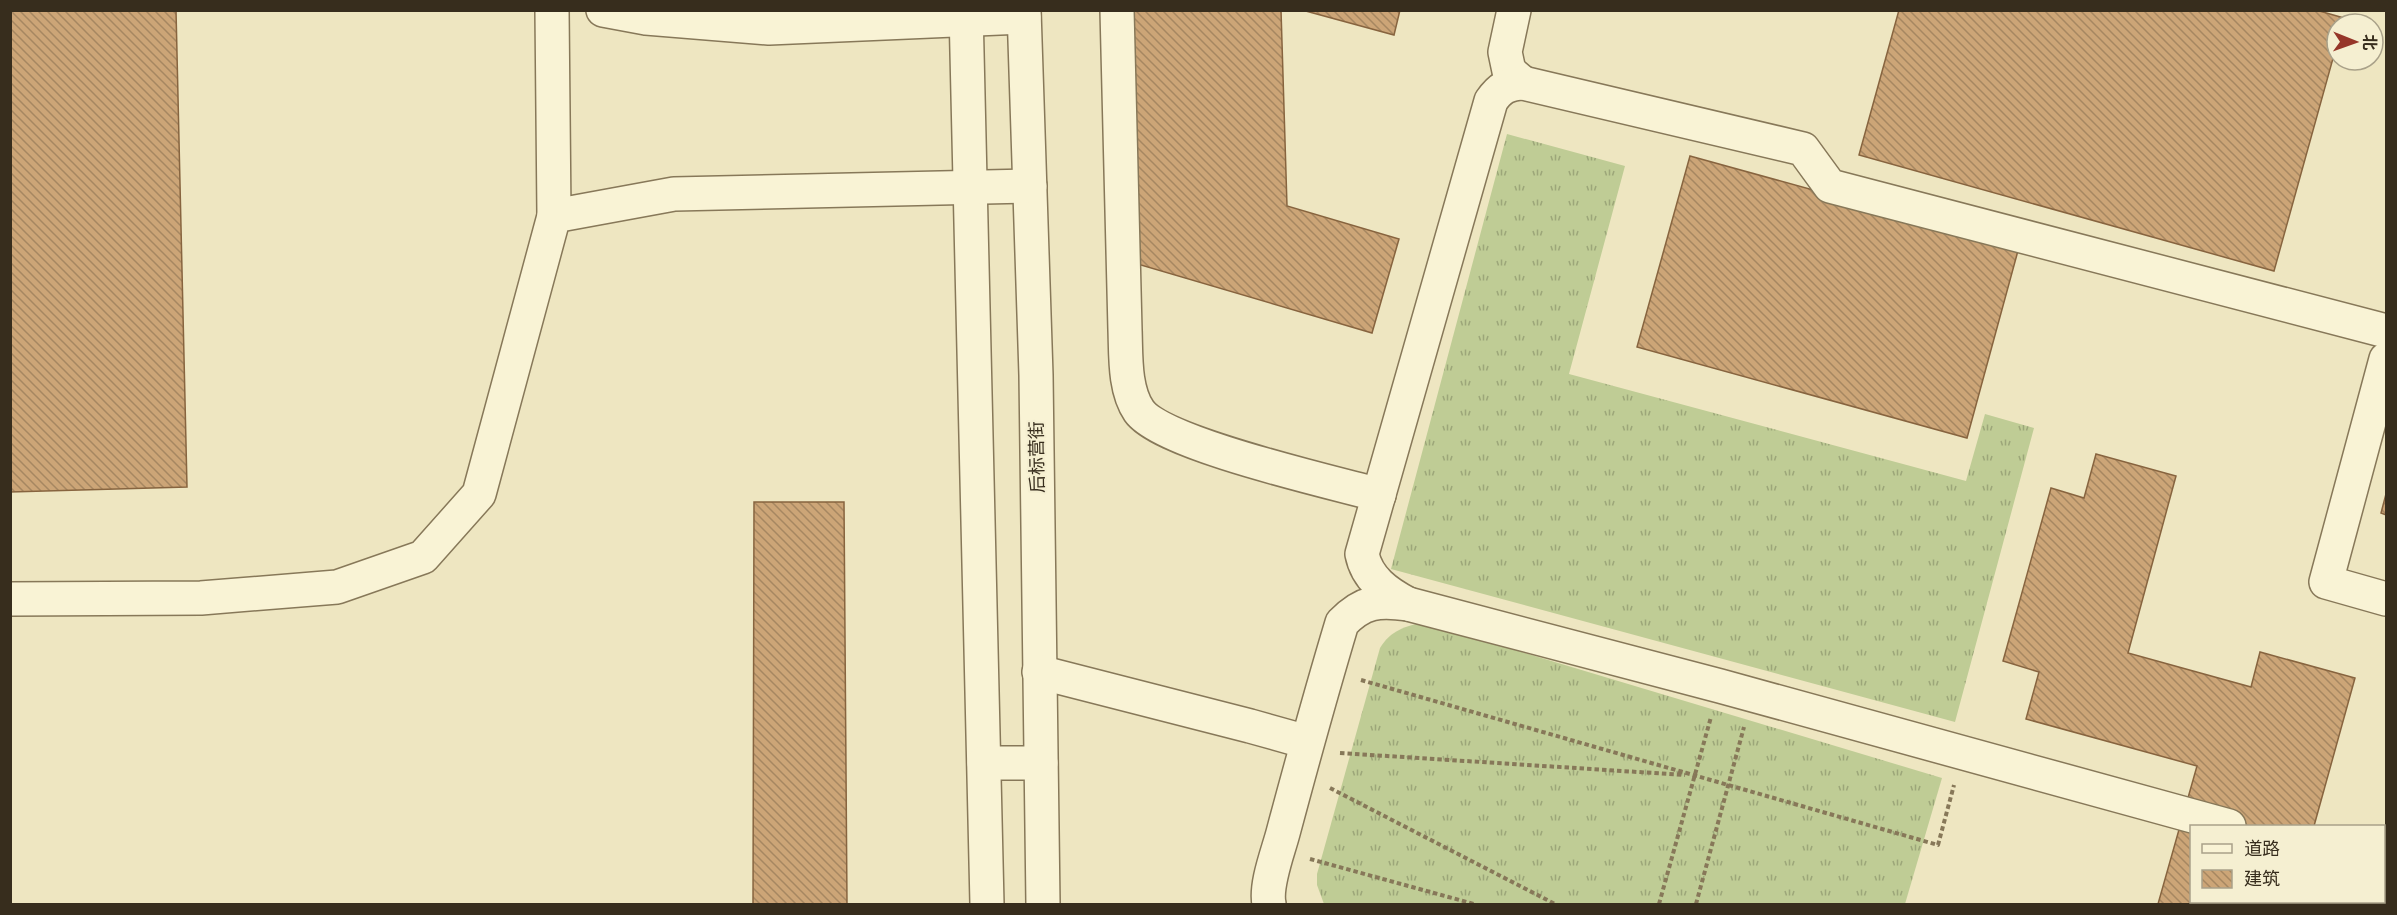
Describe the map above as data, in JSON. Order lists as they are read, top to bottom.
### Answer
{
  "streets": {
    "street": ["后标营街"]
  },
  "legend": ["道路", "建筑"],
  "north": "right"
}
